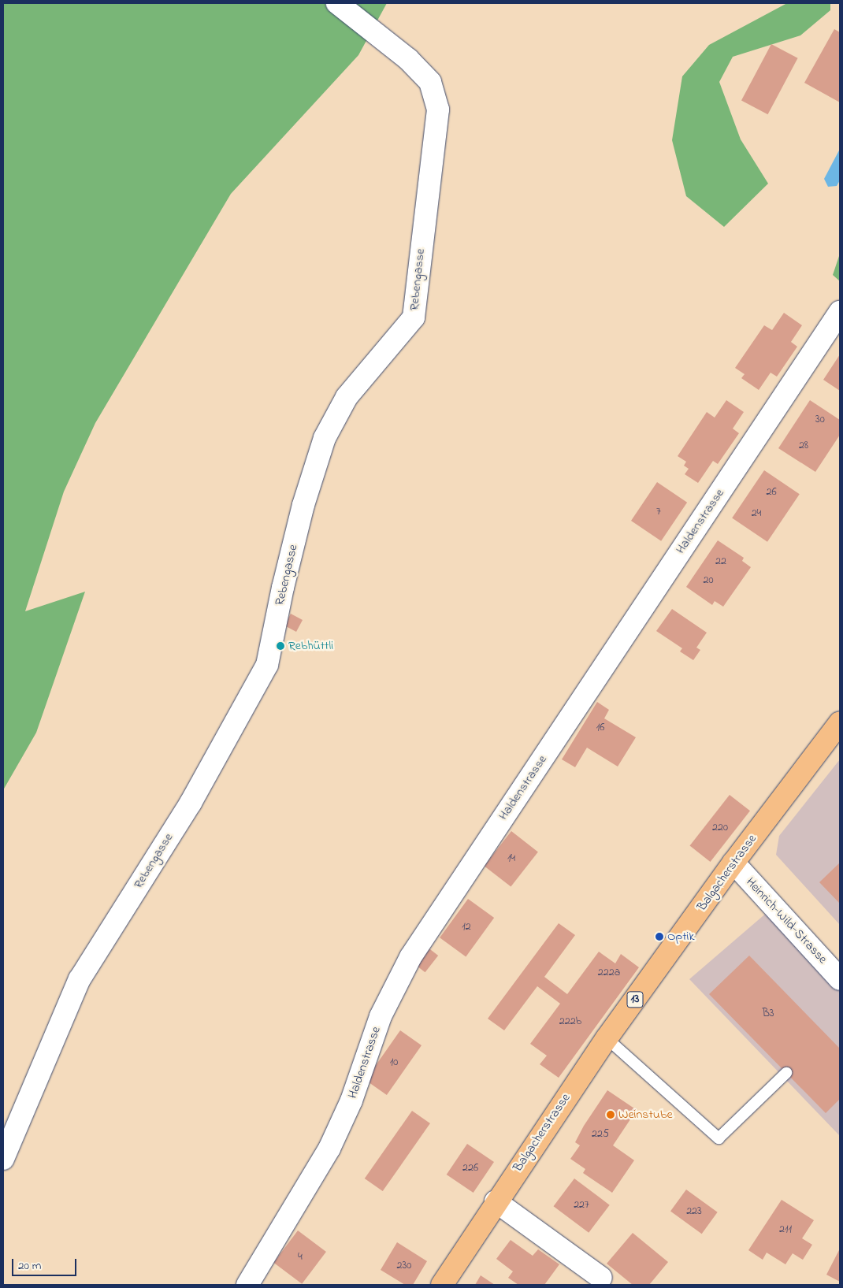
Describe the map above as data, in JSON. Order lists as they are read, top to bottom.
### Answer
{
  "streets": {
    "main road": ["Balgacherstrasse", "13"],
    "street": ["Rebengasse", "Haldenstrasse", "Heinrich-Wild-Strasse"]
  },
  "crossings": [
    ["Balgacherstrasse", "Heinrich-Wild-Strasse"]
  ],
  "places": ["Rebhüttli", "Optik", "Weinstube"],
  "house_numbers": [
    "30",
    "28",
    "26",
    "7",
    "24",
    "22",
    "20",
    "16",
    "220",
    "14",
    "12",
    "222a",
    "B3",
    "222b",
    "10",
    "225",
    "226",
    "227",
    "223",
    "211",
    "4",
    "230"
  ],
  "scale_bar": "20 m"
}
